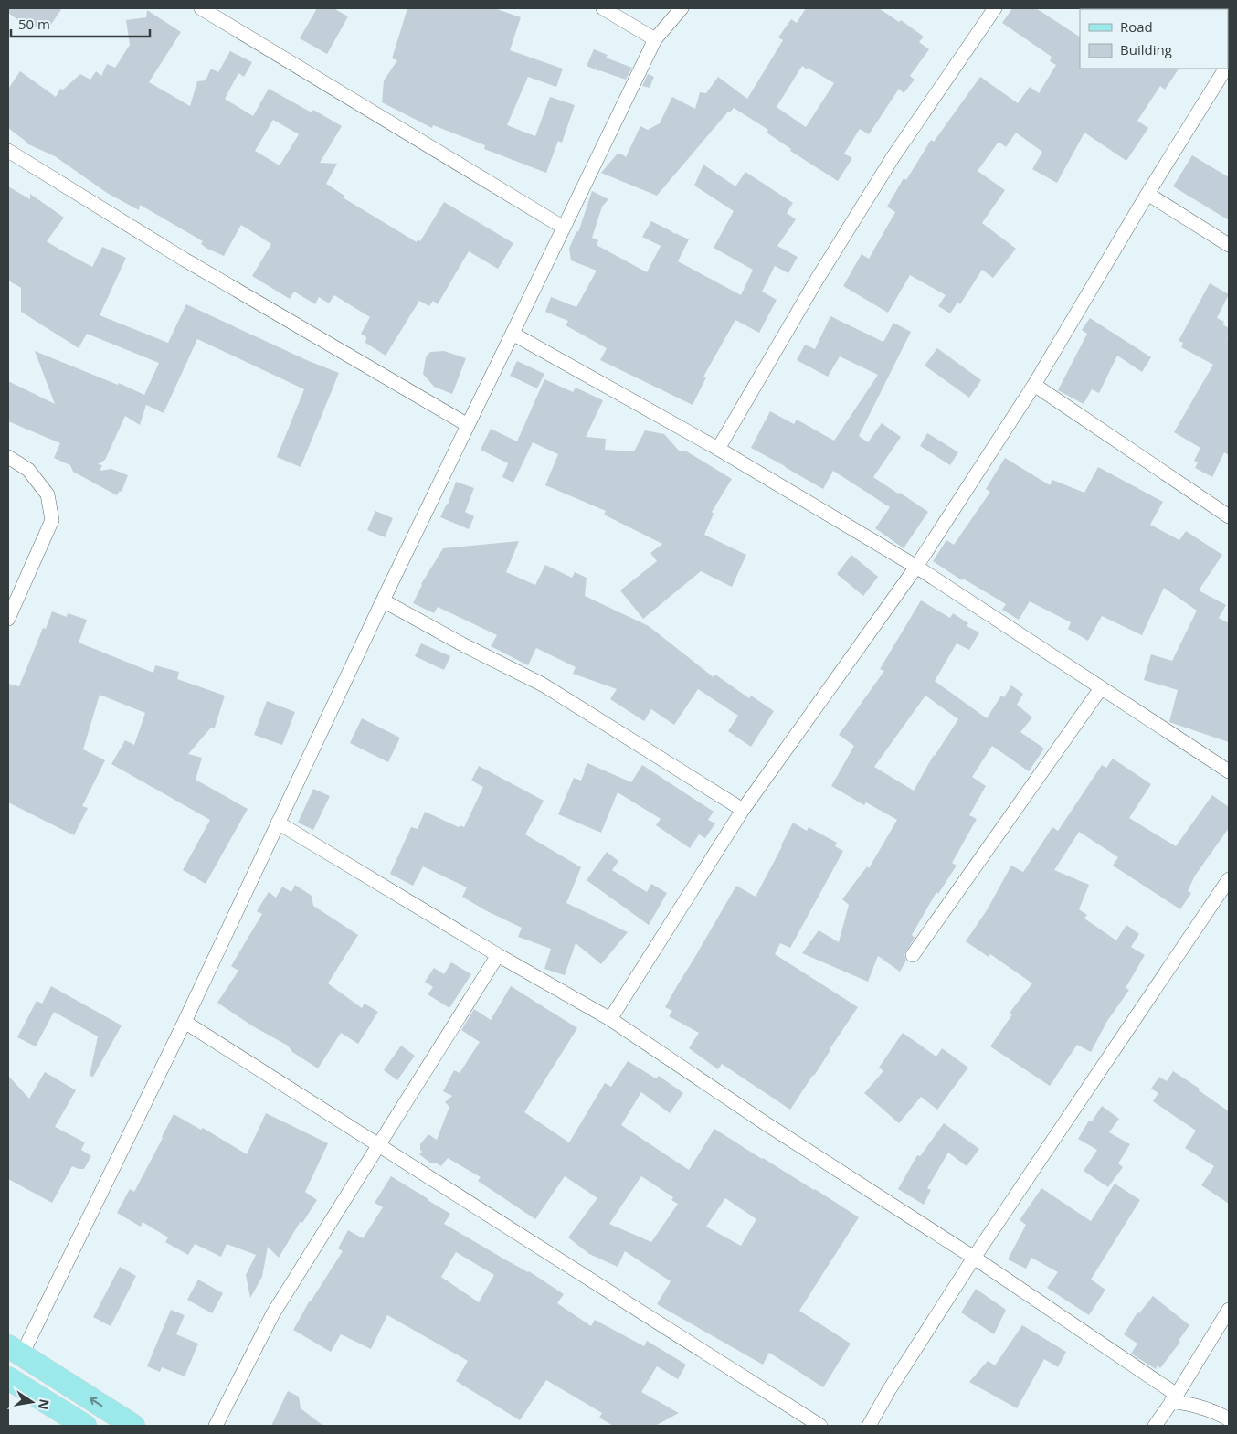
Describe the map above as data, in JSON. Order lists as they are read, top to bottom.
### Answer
{
  "legend": ["Road", "Building"],
  "scale_bar": "50 m",
  "north": "right"
}
